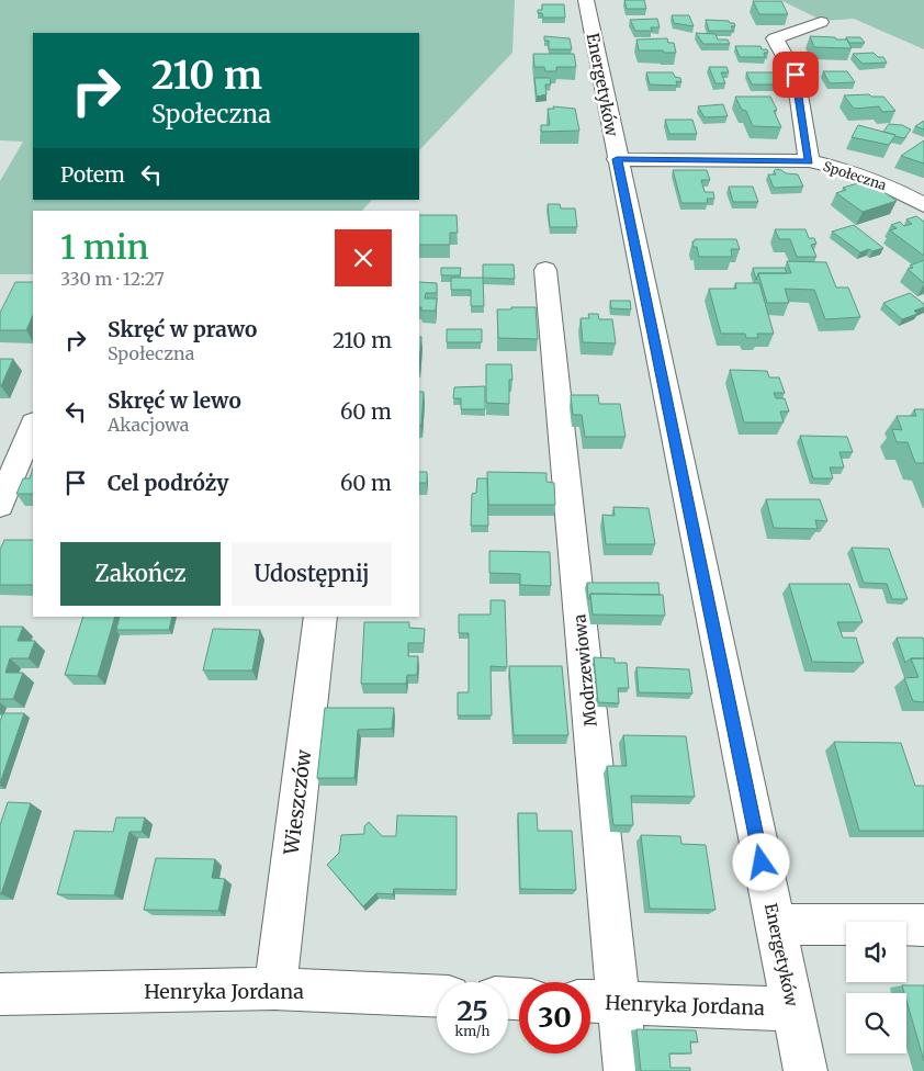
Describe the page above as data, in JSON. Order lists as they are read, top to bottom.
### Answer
{
  "streets": {
    "street": [
      "Energetyków",
      "Społeczna",
      "Modrzewiowa",
      "Wieszczów",
      "Henryka Jordana"
    ]
  },
  "crossings": [
    ["Energetyków", "Społeczna"],
    ["Energetyków", "Henryka Jordana"],
    ["Modrzewiowa", "Henryka Jordana"],
    ["Wieszczów", "Henryka Jordana"]
  ],
  "page": {
    "turn": ["210 m", "Społeczna"],
    "then": "Potem",
    "heading": ["1 min", "330 m · 12:27"],
    "list": [
      {
        "name": "Skręć w prawo",
        "note": "Społeczna",
        "value": "210 m"
      },
      {
        "name": "Skręć w lewo",
        "note": "Akacjowa",
        "value": "60 m"
      },
      {
        "name": "Cel podróży",
        "value": "60 m"
      }
    ],
    "buttons": ["Zakończ", "Udostępnij"],
    "speed": "25 km/h",
    "limit": "30"
  }
}
